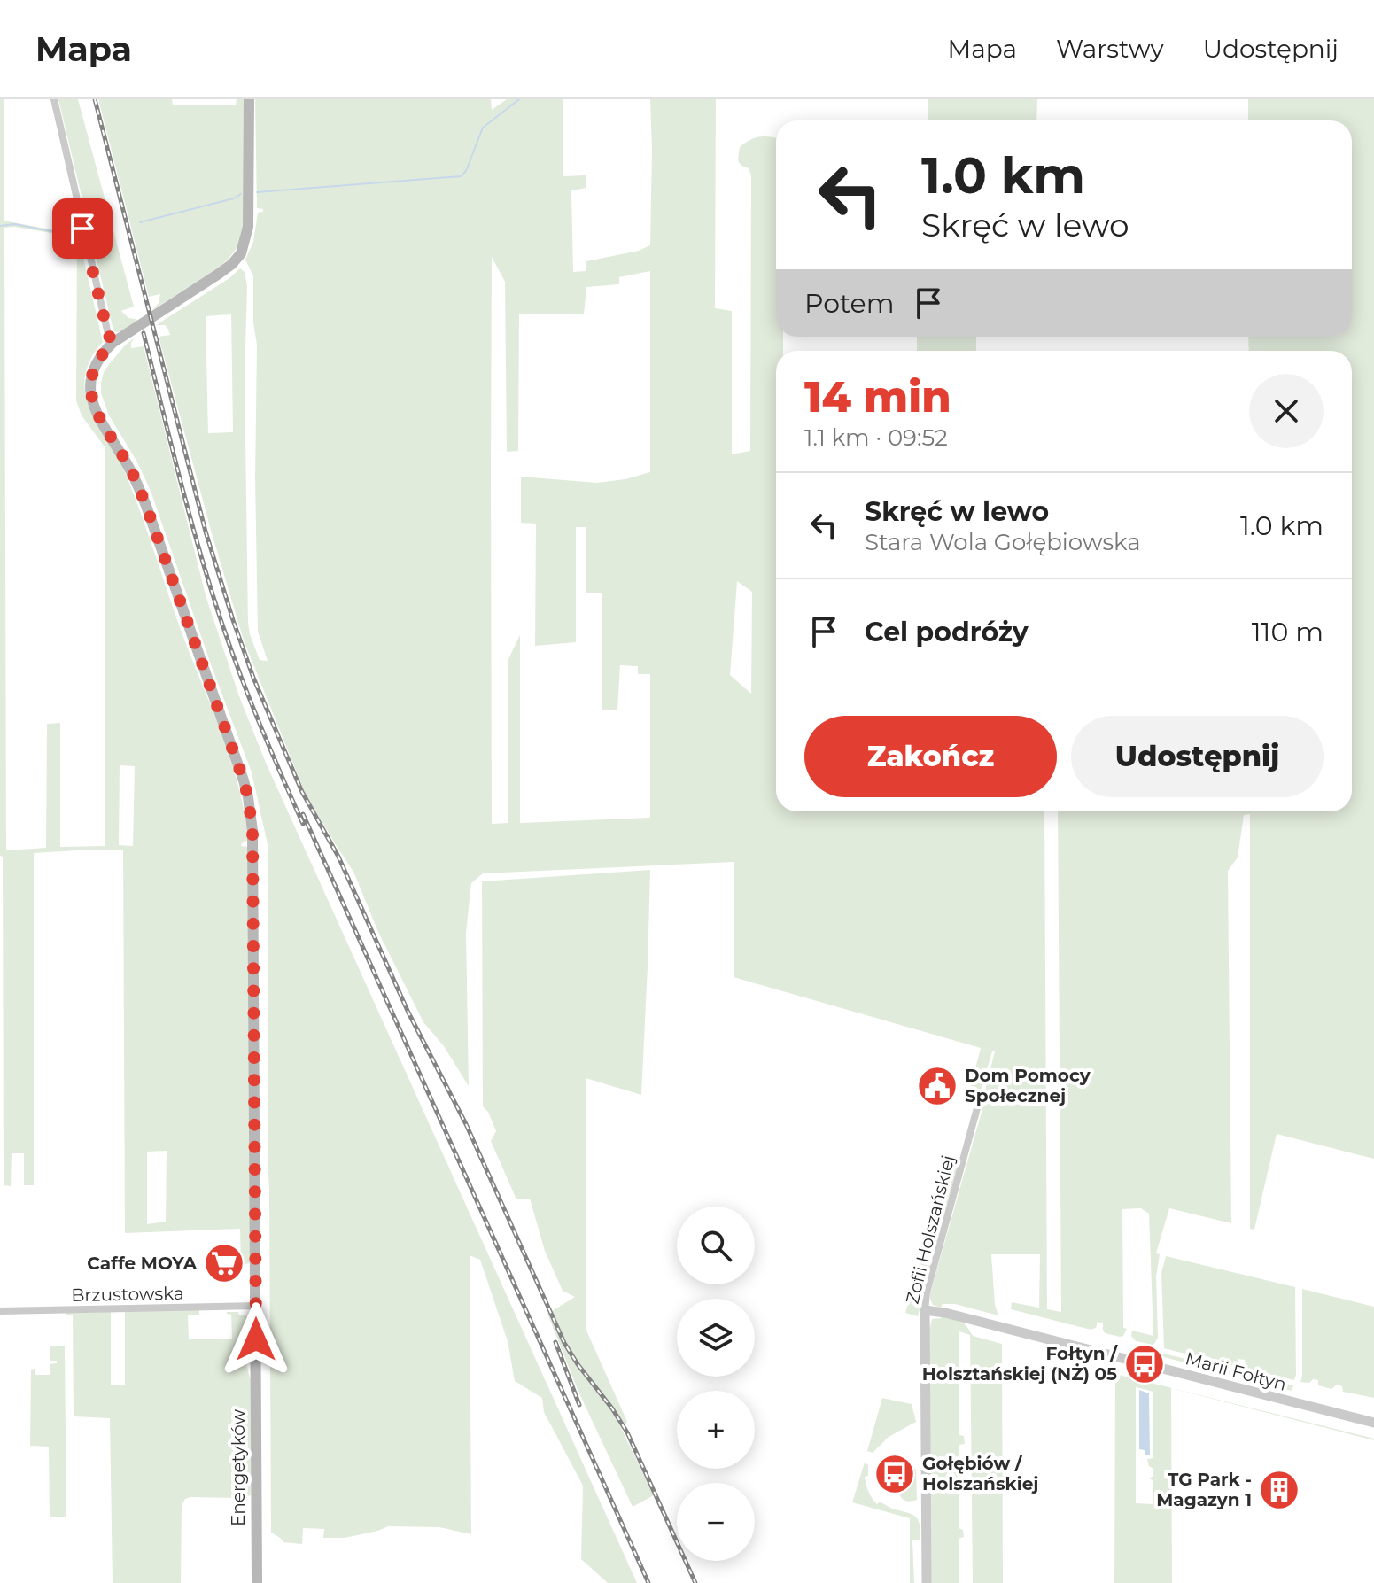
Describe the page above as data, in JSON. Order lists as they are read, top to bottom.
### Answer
{
  "streets": {
    "main road": ["Energetyków"],
    "street": ["Zofii Holszańskiej", "Brzustowska", "Marii Fołtyn"]
  },
  "crossings": [
    ["Zofii Holszańskiej", "Marii Fołtyn"],
    ["Brzustowska", "Energetyków"]
  ],
  "places": {
    "public building": ["Dom Pomocy Społecznej"],
    "supermarket": ["Caffe MOYA"],
    "bus stop": ["Fołtyn / Holsztańskiej (NŻ) 05", "Gołębiów / Holszańskiej"],
    "building": ["TG Park - Magazyn 1"]
  },
  "page": {
    "header": "Mapa",
    "nav": ["Mapa", "Warstwy", "Udostępnij"],
    "turn": ["1.0 km", "Skręć w lewo"],
    "then": "Potem",
    "heading": ["14 min", "1.1 km · 09:52"],
    "list": [
      {
        "name": "Skręć w lewo",
        "note": "Stara Wola Gołębiowska",
        "value": "1.0 km"
      },
      {
        "name": "Cel podróży",
        "value": "110 m"
      }
    ],
    "buttons": ["Zakończ", "Udostępnij"],
    "map_buttons": ["+", "−"]
  }
}
